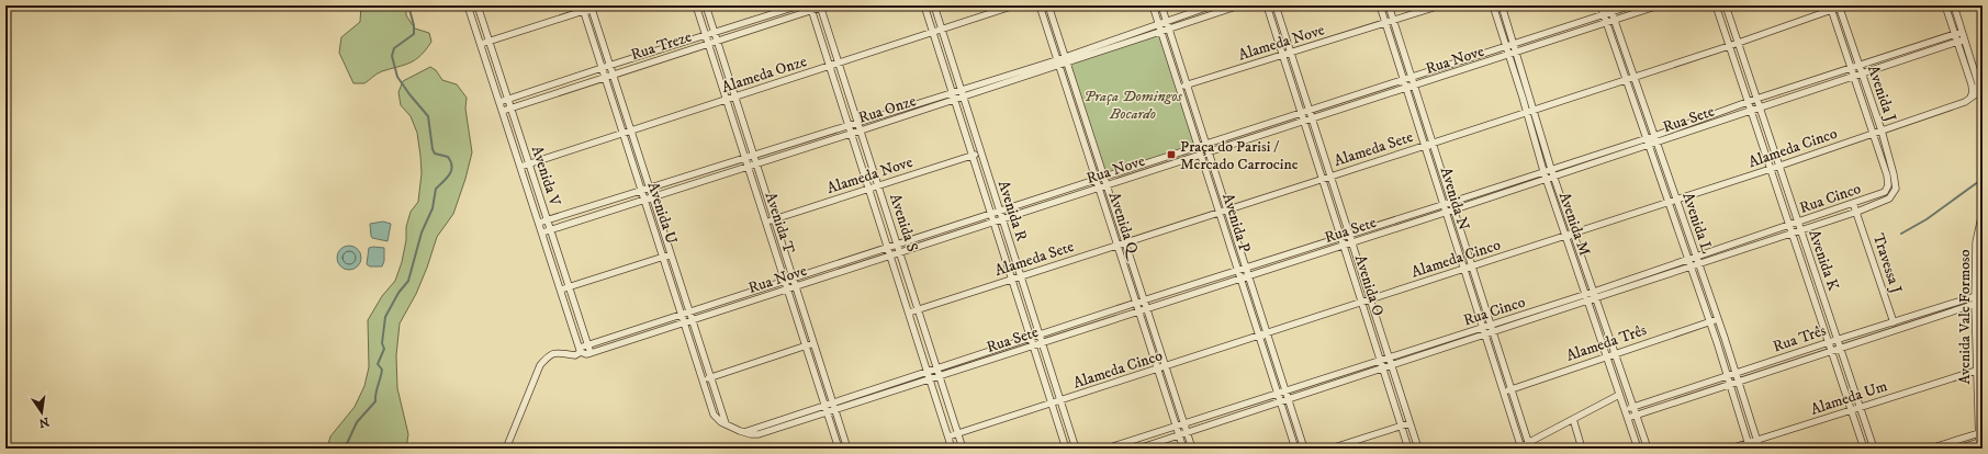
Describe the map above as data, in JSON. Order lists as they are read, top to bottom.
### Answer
{
  "streets": {
    "street": [
      "Alameda Nove",
      "Rua Treze",
      "Rua Nove",
      "Alameda Onze",
      "Avenida J",
      "Rua Onze",
      "Rua Sete",
      "Alameda Cinco",
      "Alameda Sete",
      "Avenida V",
      "Rua Cinco",
      "Avenida N",
      "Avenida R",
      "Avenida U",
      "Avenida T",
      "Avenida S",
      "Avenida Q",
      "Avenida P",
      "Avenida L",
      "Avenida M",
      "Avenida K",
      "Travessa J",
      "Avenida O",
      "Avenida Vale Formoso",
      "Rua Três",
      "Alameda Três",
      "Alameda Um"
    ]
  },
  "crossings": [
    ["Alameda Nove", "Avenida N"],
    ["Alameda Nove", "Avenida R"],
    ["Alameda Nove", "Avenida T"],
    ["Alameda Nove", "Avenida S"],
    ["Alameda Nove", "Avenida P"],
    ["Alameda Nove", "Avenida O"],
    ["Rua Treze", "Avenida V"],
    ["Rua Treze", "Avenida U"],
    ["Rua Treze", "Avenida T"],
    ["Rua Treze", "Avenida S"],
    ["Rua Nove", "Avenida V"],
    ["Rua Nove", "Avenida N"],
    ["Rua Nove", "Avenida R"],
    ["Rua Nove", "Avenida U"],
    ["Rua Nove", "Avenida T"],
    ["Rua Nove", "Avenida S"],
    ["Rua Nove", "Avenida Q"],
    ["Rua Nove", "Avenida P"],
    ["Rua Nove", "Avenida L"],
    ["Rua Nove", "Avenida M"],
    ["Rua Nove", "Avenida O"],
    ["Alameda Onze", "Avenida V"],
    ["Alameda Onze", "Avenida R"],
    ["Alameda Onze", "Avenida U"],
    ["Alameda Onze", "Avenida T"],
    ["Alameda Onze", "Avenida S"],
    ["Avenida J", "Rua Sete"],
    ["Avenida J", "Alameda Cinco"],
    ["Avenida J", "Alameda Sete"],
    ["Avenida J", "Rua Cinco"],
    ["Rua Onze", "Avenida V"],
    ["Rua Onze", "Avenida R"],
    ["Rua Onze", "Avenida U"],
    ["Rua Onze", "Avenida T"],
    ["Rua Onze", "Avenida S"],
    ["Rua Onze", "Avenida Q"],
    ["Rua Onze", "Avenida P"],
    ["Rua Sete", "Avenida N"],
    ["Rua Sete", "Avenida R"],
    ["Rua Sete", "Avenida U"],
    ["Rua Sete", "Avenida T"],
    ["Rua Sete", "Avenida S"],
    ["Rua Sete", "Avenida Q"],
    ["Rua Sete", "Avenida P"],
    ["Rua Sete", "Avenida L"],
    ["Rua Sete", "Avenida M"],
    ["Rua Sete", "Avenida K"],
    ["Rua Sete", "Avenida O"],
    ["Alameda Cinco", "Avenida N"],
    ["Alameda Cinco", "Avenida R"],
    ["Alameda Cinco", "Avenida S"],
    ["Alameda Cinco", "Avenida Q"],
    ["Alameda Cinco", "Avenida P"],
    ["Alameda Cinco", "Avenida L"],
    ["Alameda Cinco", "Avenida M"],
    ["Alameda Cinco", "Avenida K"],
    ["Alameda Cinco", "Avenida O"],
    ["Alameda Sete", "Avenida N"],
    ["Alameda Sete", "Avenida R"],
    ["Alameda Sete", "Avenida S"],
    ["Alameda Sete", "Avenida Q"],
    ["Alameda Sete", "Avenida P"],
    ["Alameda Sete", "Avenida L"],
    ["Alameda Sete", "Avenida M"],
    ["Alameda Sete", "Avenida K"],
    ["Alameda Sete", "Avenida O"],
    ["Rua Cinco", "Avenida N"],
    ["Rua Cinco", "Avenida Q"],
    ["Rua Cinco", "Avenida P"],
    ["Rua Cinco", "Avenida L"],
    ["Rua Cinco", "Avenida M"],
    ["Rua Cinco", "Avenida K"],
    ["Rua Cinco", "Travessa J"],
    ["Rua Cinco", "Avenida O"],
    ["Avenida N", "Alameda Três"],
    ["Avenida L", "Rua Três"],
    ["Avenida L", "Alameda Três"],
    ["Avenida L", "Alameda Um"],
    ["Avenida M", "Rua Três"],
    ["Avenida M", "Alameda Três"],
    ["Avenida K", "Rua Três"],
    ["Avenida K", "Alameda Um"],
    ["Travessa J", "Rua Três"],
    ["Avenida Vale Formoso", "Rua Três"],
    ["Avenida Vale Formoso", "Alameda Um"]
  ],
  "parks": ["Praça Domingos Bocardo"],
  "places": {
    "transit": ["Praça do Parisi / Mercado Carrocine"]
  },
  "north": "bottom"
}
